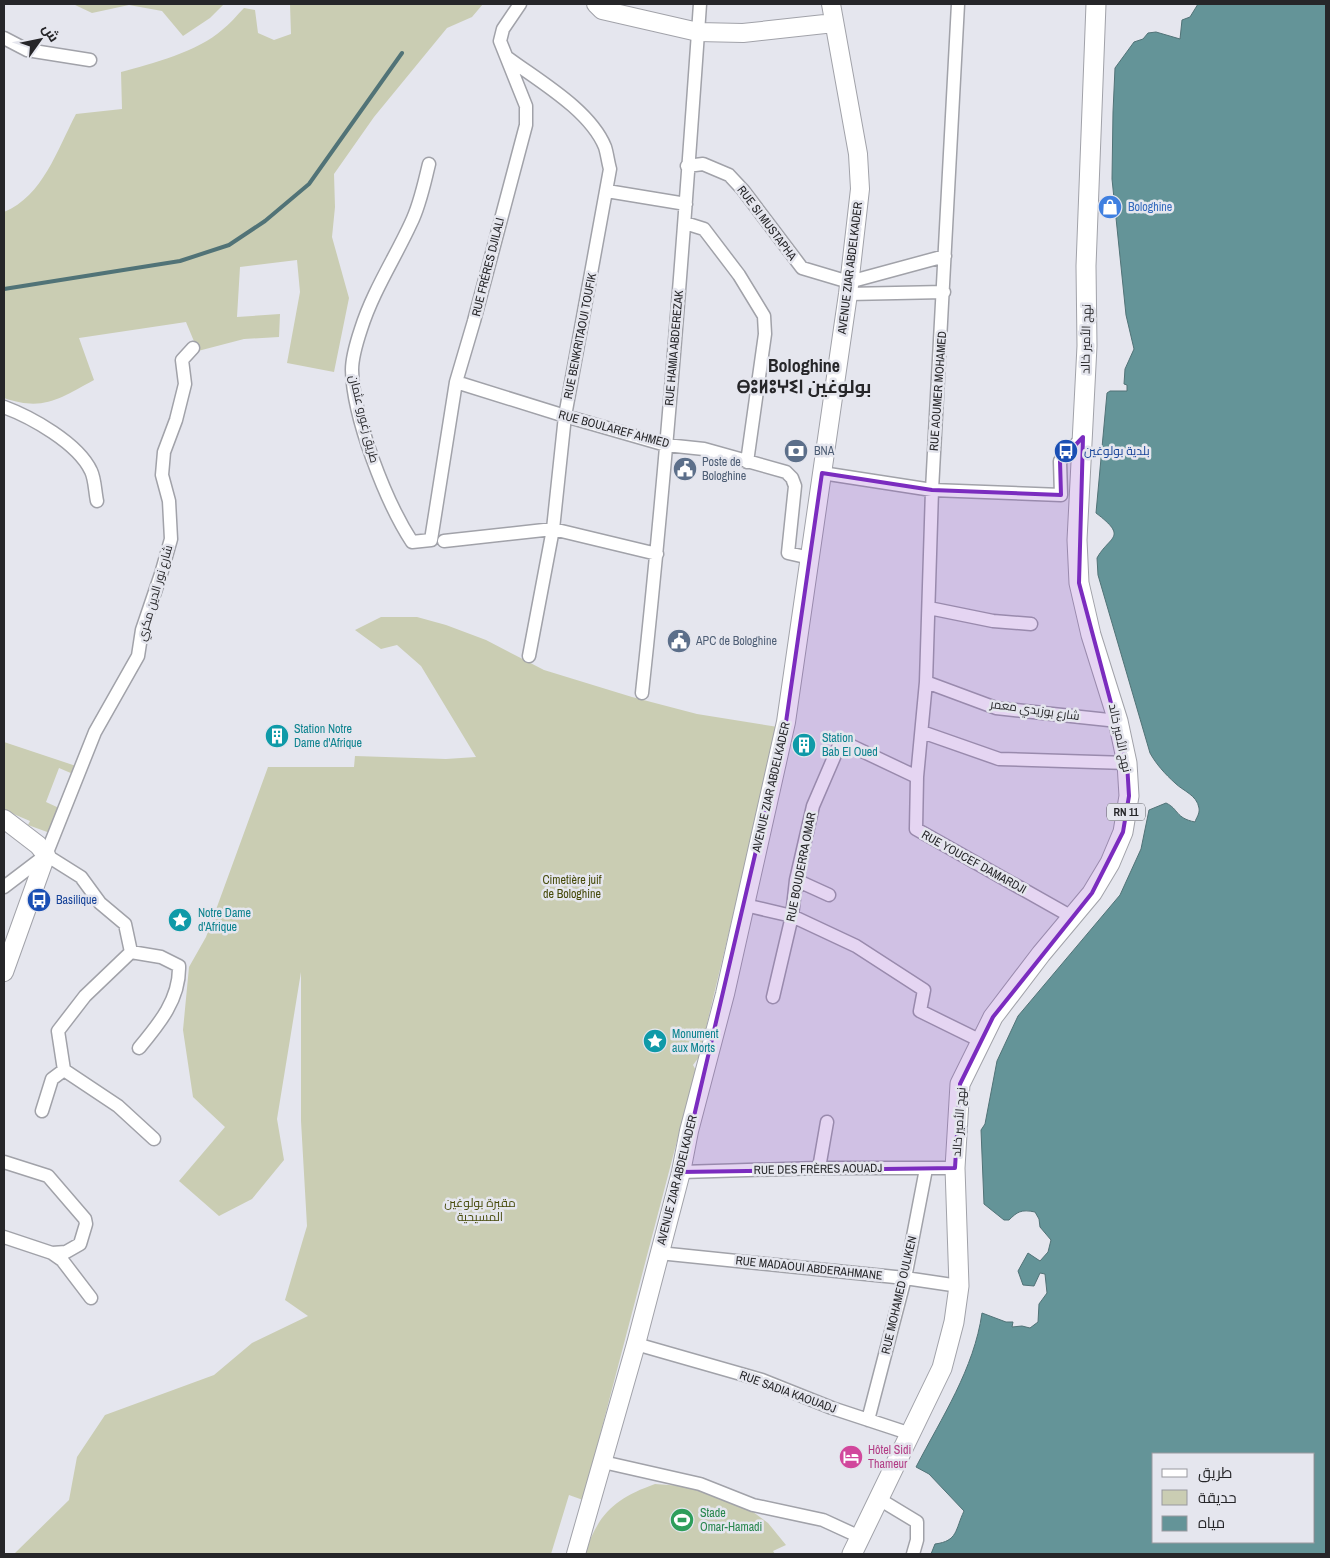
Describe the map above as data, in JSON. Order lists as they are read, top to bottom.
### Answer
{
  "streets": {
    "main road": ["AVENUE ZIAR ABDELKADER", "نهج الأمير خالد", "RN 11"],
    "street": [
      "RUE SI MUSTAPHA",
      "RUE FRÉRES DJILALI",
      "RUE BENKRITAOUI TOUFIK",
      "RUE HAMIA ABDEREZAK",
      "RUE AOUMER MOHAMED",
      "طريق زغورو عثمان",
      "RUE BOULAREF AHMED",
      "شارع نور الدين مكري",
      "شارع بوزيدي معمر",
      "RUE YOUCEF DAMARDJI",
      "RUE BOUDERRA OMAR",
      "RUE DES FRÈRES AOUADJ",
      "RUE MADAOUI ABDERAHMANE",
      "RUE MOHAMED OULIKEN",
      "RUE SADIA KAOUADJ"
    ]
  },
  "crossings": [
    ["RUE SI MUSTAPHA", "AVENUE ZIAR ABDELKADER"],
    ["RUE SI MUSTAPHA", "RUE HAMIA ABDEREZAK"],
    ["RUE FRÉRES DJILALI", "RUE BENKRITAOUI TOUFIK"],
    ["RUE FRÉRES DJILALI", "طريق زغورو عثمان"],
    ["RUE FRÉRES DJILALI", "RUE BOULAREF AHMED"],
    ["AVENUE ZIAR ABDELKADER", "RUE BOULAREF AHMED"],
    ["AVENUE ZIAR ABDELKADER", "RUE DES FRÈRES AOUADJ"],
    ["AVENUE ZIAR ABDELKADER", "RUE MADAOUI ABDERAHMANE"],
    ["AVENUE ZIAR ABDELKADER", "RUE SADIA KAOUADJ"],
    ["RUE BENKRITAOUI TOUFIK", "RUE BOULAREF AHMED"],
    ["نهج الأمير خالد", "شارع بوزيدي معمر"],
    ["نهج الأمير خالد", "RUE YOUCEF DAMARDJI"],
    ["نهج الأمير خالد", "RUE DES FRÈRES AOUADJ"],
    ["نهج الأمير خالد", "RUE MADAOUI ABDERAHMANE"],
    ["نهج الأمير خالد", "RUE SADIA KAOUADJ"],
    ["RUE HAMIA ABDEREZAK", "RUE BOULAREF AHMED"],
    ["RUE AOUMER MOHAMED", "شارع بوزيدي معمر"],
    ["RUE AOUMER MOHAMED", "RUE YOUCEF DAMARDJI"],
    ["RUE AOUMER MOHAMED", "RUE BOUDERRA OMAR"],
    ["RUE YOUCEF DAMARDJI", "RUE BOUDERRA OMAR"],
    ["RUE DES FRÈRES AOUADJ", "RUE MOHAMED OULIKEN"],
    ["RUE MADAOUI ABDERAHMANE", "RUE MOHAMED OULIKEN"],
    ["RUE MOHAMED OULIKEN", "RUE SADIA KAOUADJ"]
  ],
  "districts": ["Bologhine ⴱⵓⵍⵓⵖⵉⵏ بولوغين"],
  "parks": ["Cimetière juif de Bologhine", "مقبرة بولوغين المسيحية"],
  "places": {
    "shop": ["Bologhine"],
    "bank": ["BNA"],
    "bus stop": ["بلدية بولوغين", "Basilique"],
    "public building": ["Poste de Bologhine", "APC de Bologhine"],
    "building": ["Station Notre Dame d'Afrique", "Station Bab El Oued"],
    "place": ["Notre Dame d'Afrique", "Monument aux Morts"],
    "hotel": ["Hôtel Sidi Thameur"],
    "sports": ["Stade Omar-Hamadi"]
  },
  "legend": ["طريق", "حديقة", "مياه"],
  "north": "top right"
}
